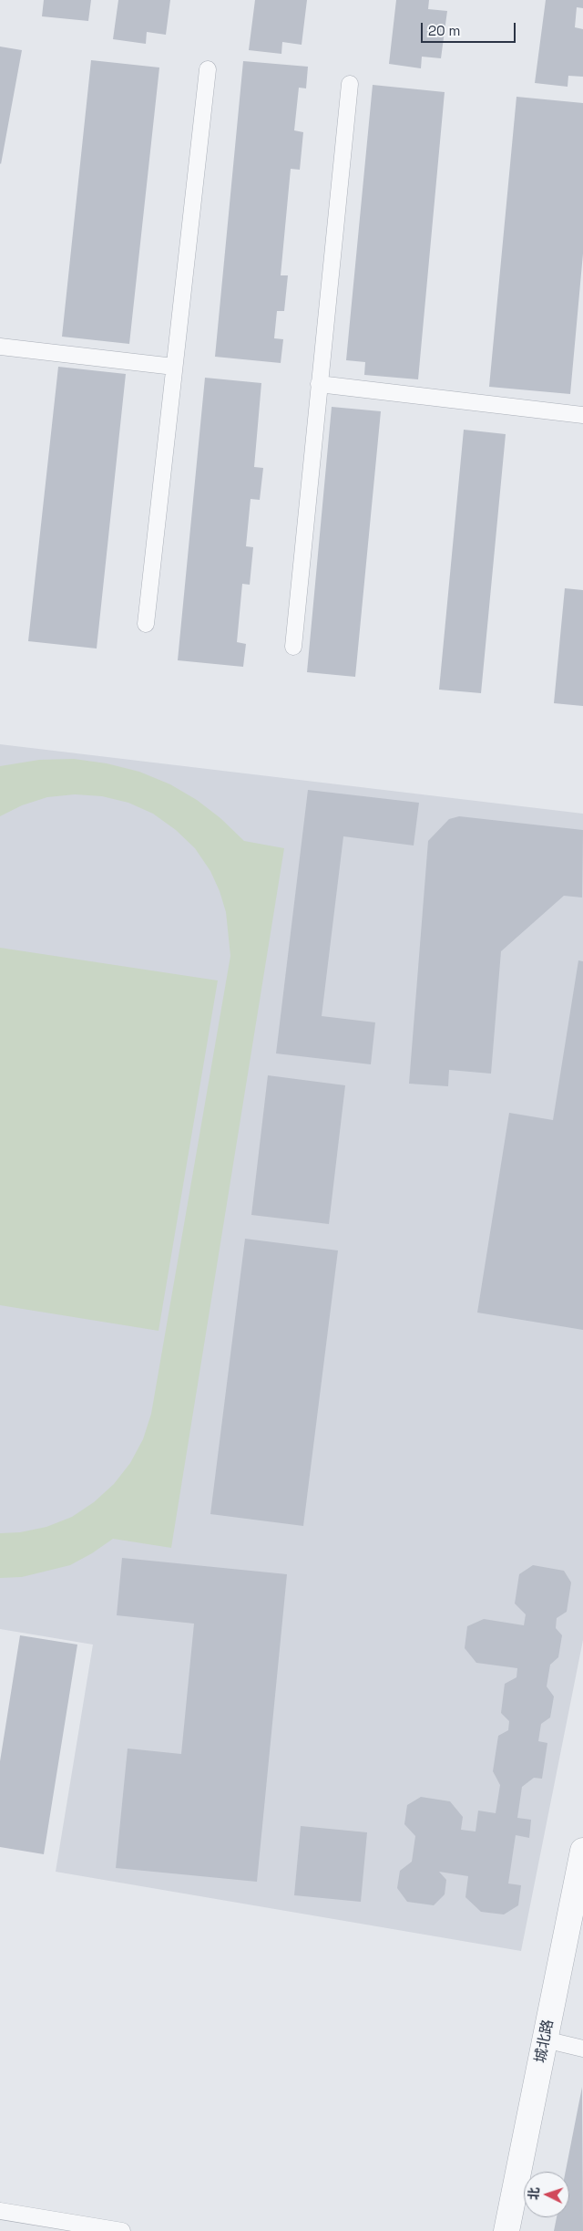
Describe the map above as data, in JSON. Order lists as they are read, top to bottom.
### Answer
{
  "streets": {
    "street": ["城北路"]
  },
  "scale_bar": "20 m",
  "north": "left"
}
